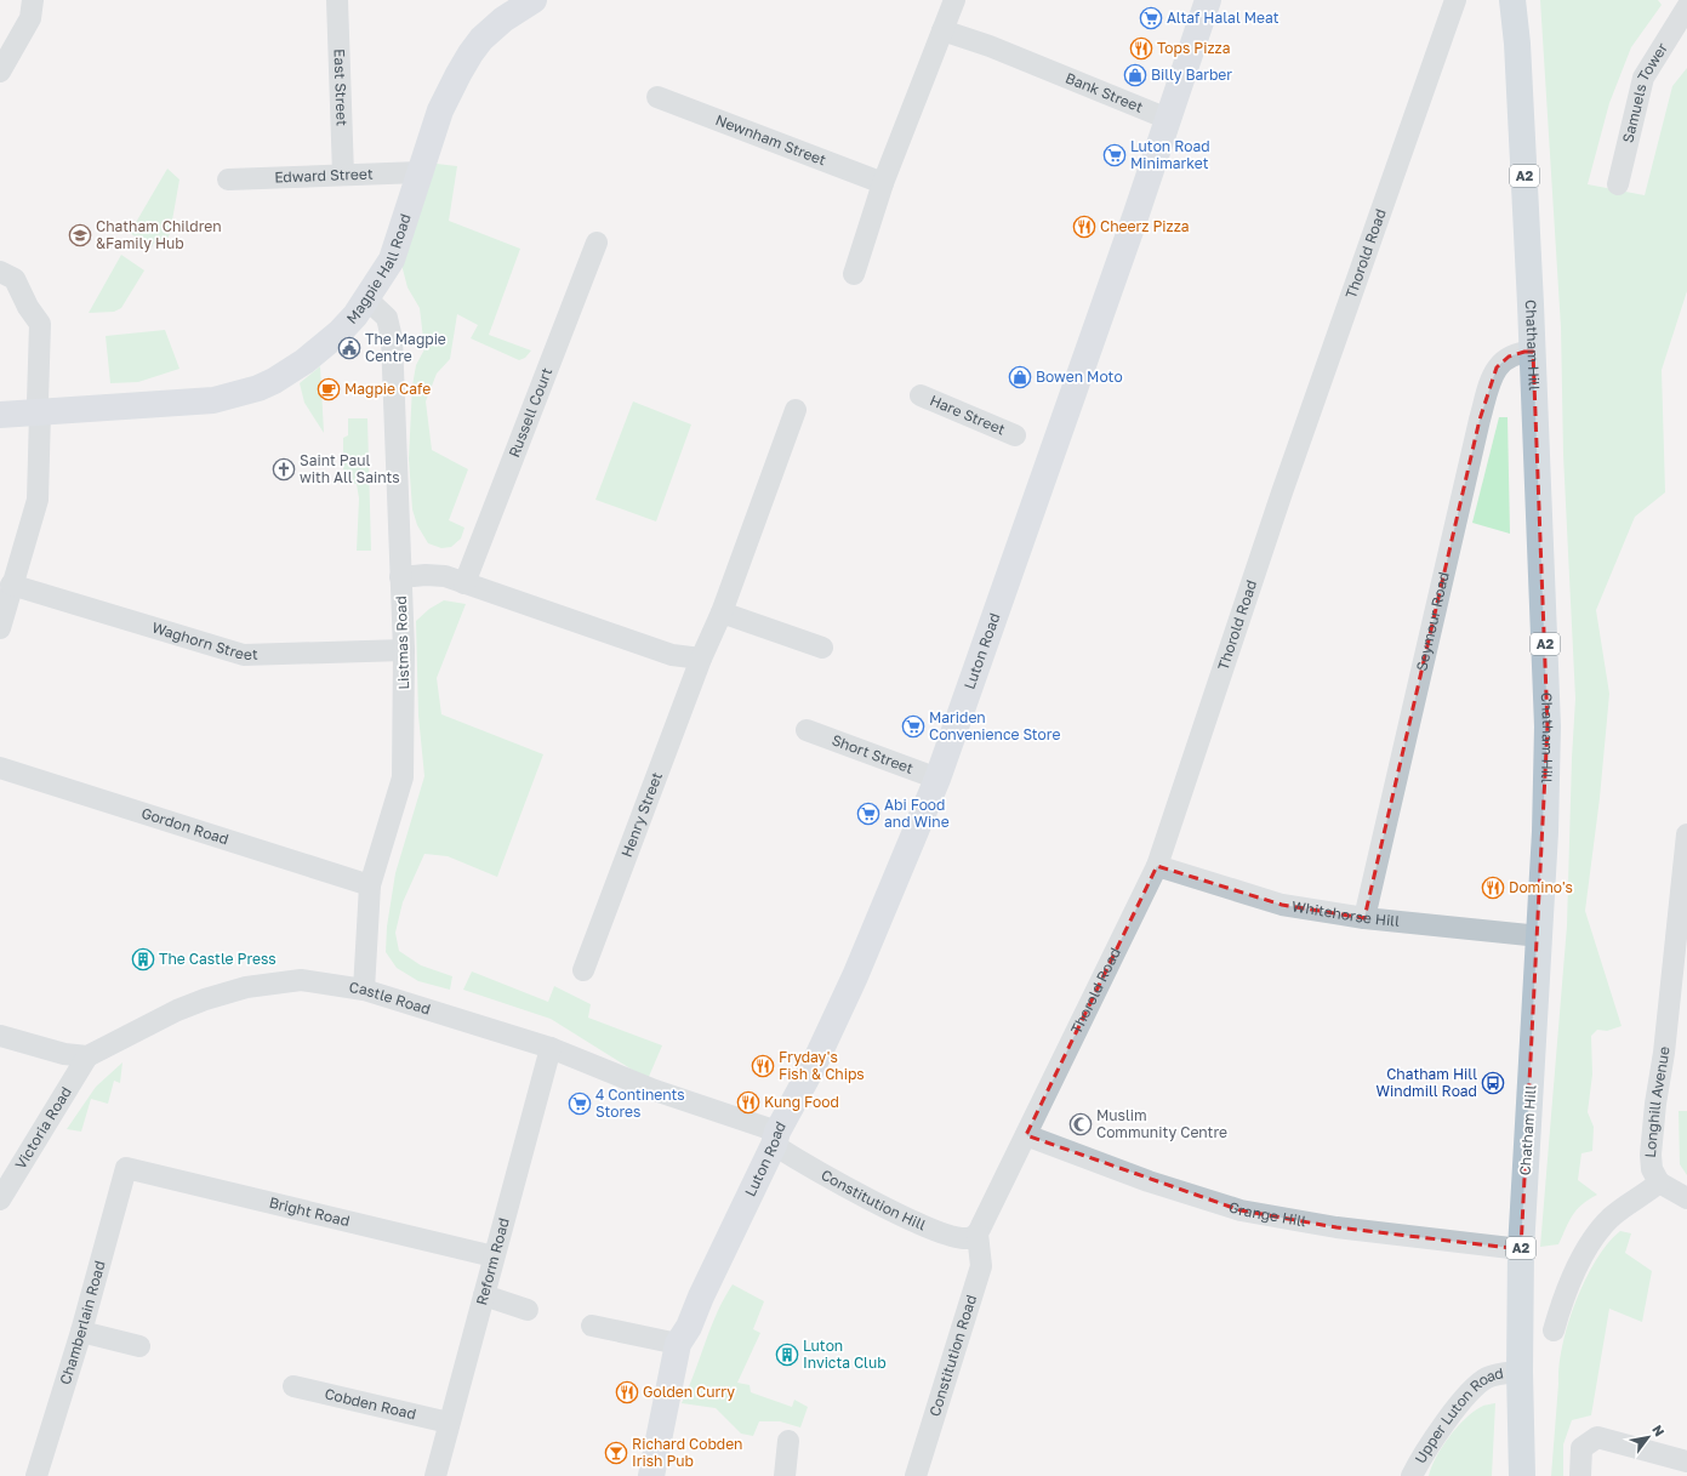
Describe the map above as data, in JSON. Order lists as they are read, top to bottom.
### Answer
{
  "streets": {
    "main road": ["A2", "Chatham Hill"],
    "street": [
      "East Street",
      "Bank Street",
      "Samuels Tower",
      "Newnham Street",
      "Edward Street",
      "Thorold Road",
      "Magpie Hall Road",
      "Russell Court",
      "Hare Street",
      "Seymour Road",
      "Waghorn Street",
      "Listmas Road",
      "Luton Road",
      "Short Street",
      "Henry Street",
      "Gordon Road",
      "Whitehorse Hill",
      "Castle Road",
      "Longhill Avenue",
      "Victoria Road",
      "Constitution Hill",
      "Bright Road",
      "Grange Hill",
      "Reform Road",
      "Chamberlain Road",
      "Constitution Road",
      "Cobden Road",
      "Upper Luton Road"
    ]
  },
  "crossings": [
    ["East Street", "Edward Street"],
    ["Bank Street", "Luton Road"],
    ["Edward Street", "Magpie Hall Road"],
    ["Thorold Road", "Whitehorse Hill"],
    ["Thorold Road", "Constitution Hill"],
    ["Thorold Road", "Grange Hill"],
    ["Thorold Road", "Constitution Road"],
    ["Magpie Hall Road", "Listmas Road"],
    ["Chatham Hill", "Seymour Road"],
    ["Chatham Hill", "Whitehorse Hill"],
    ["Chatham Hill", "Grange Hill"],
    ["Chatham Hill", "Upper Luton Road"],
    ["Seymour Road", "Whitehorse Hill"],
    ["Waghorn Street", "Listmas Road"],
    ["Listmas Road", "Gordon Road"],
    ["Listmas Road", "Castle Road"],
    ["Luton Road", "Short Street"],
    ["Luton Road", "Castle Road"],
    ["Luton Road", "Constitution Hill"],
    ["Castle Road", "Victoria Road"],
    ["Castle Road", "Constitution Hill"],
    ["Castle Road", "Reform Road"],
    ["Constitution Hill", "Constitution Road"],
    ["Bright Road", "Reform Road"],
    ["Bright Road", "Chamberlain Road"],
    ["Reform Road", "Cobden Road"]
  ],
  "places": {
    "supermarket": [
      "Altaf Halal Meat",
      "Luton Road Minimarket",
      "Mariden Convenience Store",
      "Abi Food and Wine",
      "4 Continents Stores"
    ],
    "restaurant": [
      "Tops Pizza",
      "Cheerz Pizza",
      "Domino's",
      "Fryday's Fish & Chips",
      "Kung Food",
      "Golden Curry"
    ],
    "shop": ["Billy Barber", "Bowen Moto"],
    "school or university": ["Chatham Children &Family Hub"],
    "public building": ["The Magpie Centre"],
    "cafe": ["Magpie Cafe"],
    "church": ["Saint Paul with All Saints"],
    "building": ["The Castle Press", "Luton Invicta Club"],
    "bus stop": ["Chatham Hill Windmill Road"],
    "mosque": ["Muslim Community Centre"],
    "bar": ["Richard Cobden Irish Pub"]
  },
  "north": "top right"
}
